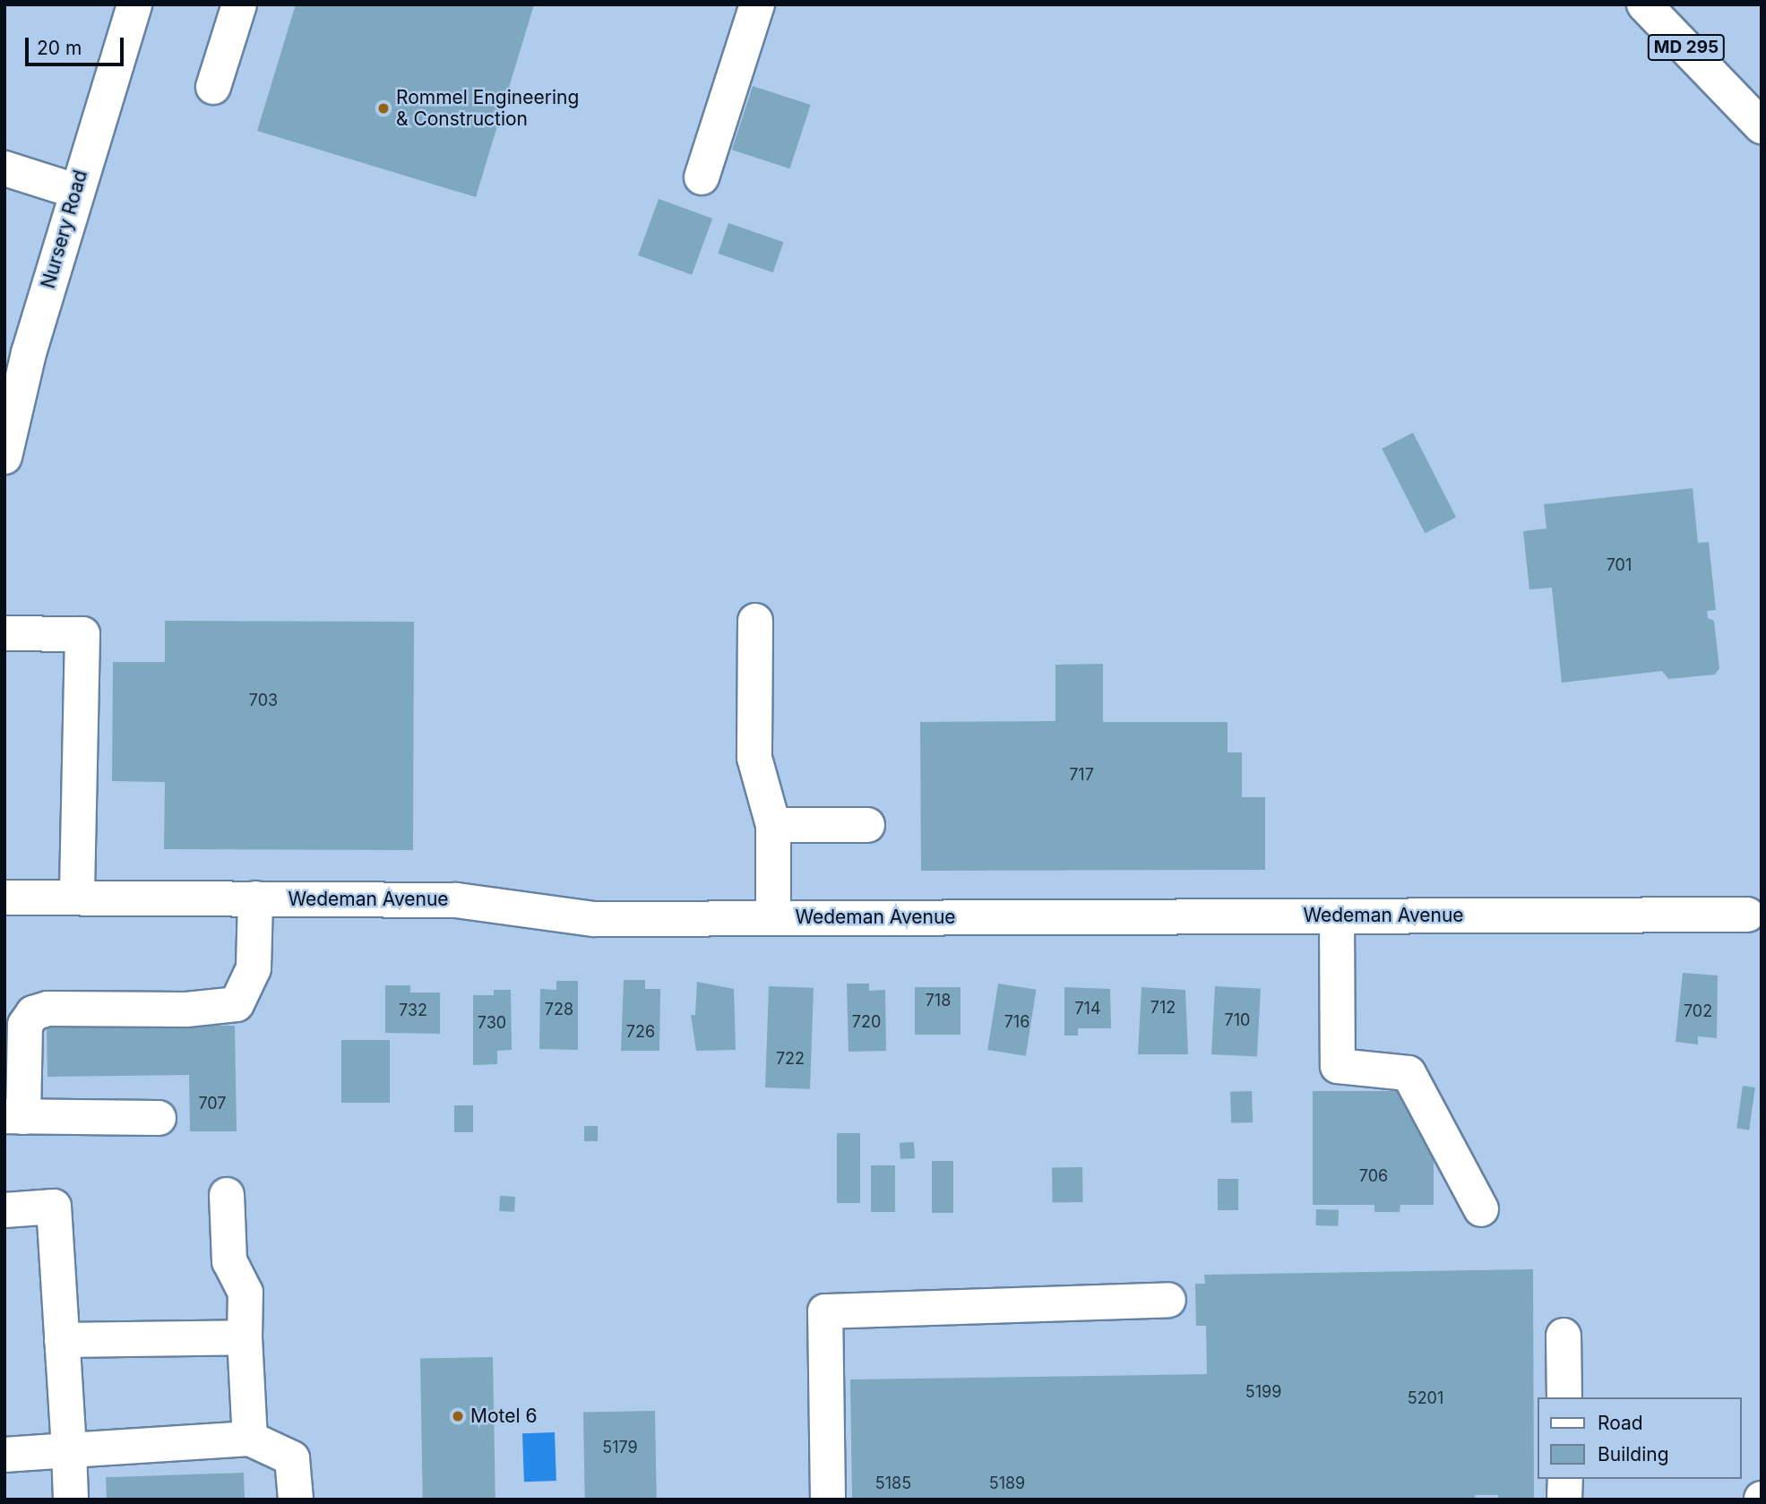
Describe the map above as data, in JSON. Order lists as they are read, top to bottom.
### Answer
{
  "streets": {
    "main road": ["MD 295", "Nursery Road", "Wedeman Avenue"]
  },
  "places": ["Rommel Engineering & Construction", "Motel 6"],
  "house_numbers": [
    "701",
    "703",
    "717",
    "718",
    "712",
    "714",
    "728",
    "732",
    "702",
    "710",
    "720",
    "716",
    "730",
    "726",
    "722",
    "707",
    "706",
    "5199",
    "5201",
    "5179",
    "5185",
    "5189"
  ],
  "legend": ["Road", "Building"],
  "scale_bar": "20 m"
}
